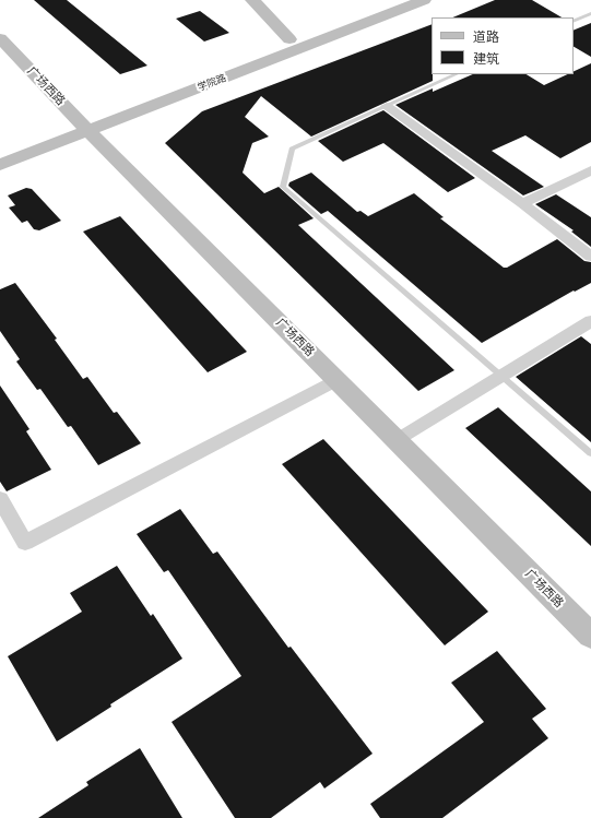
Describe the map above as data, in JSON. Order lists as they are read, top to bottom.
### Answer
{
  "streets": {
    "main road": ["学院路", "广场西路"]
  },
  "crossings": [
    ["学院路", "广场西路"]
  ],
  "legend": ["道路", "建筑"]
}
